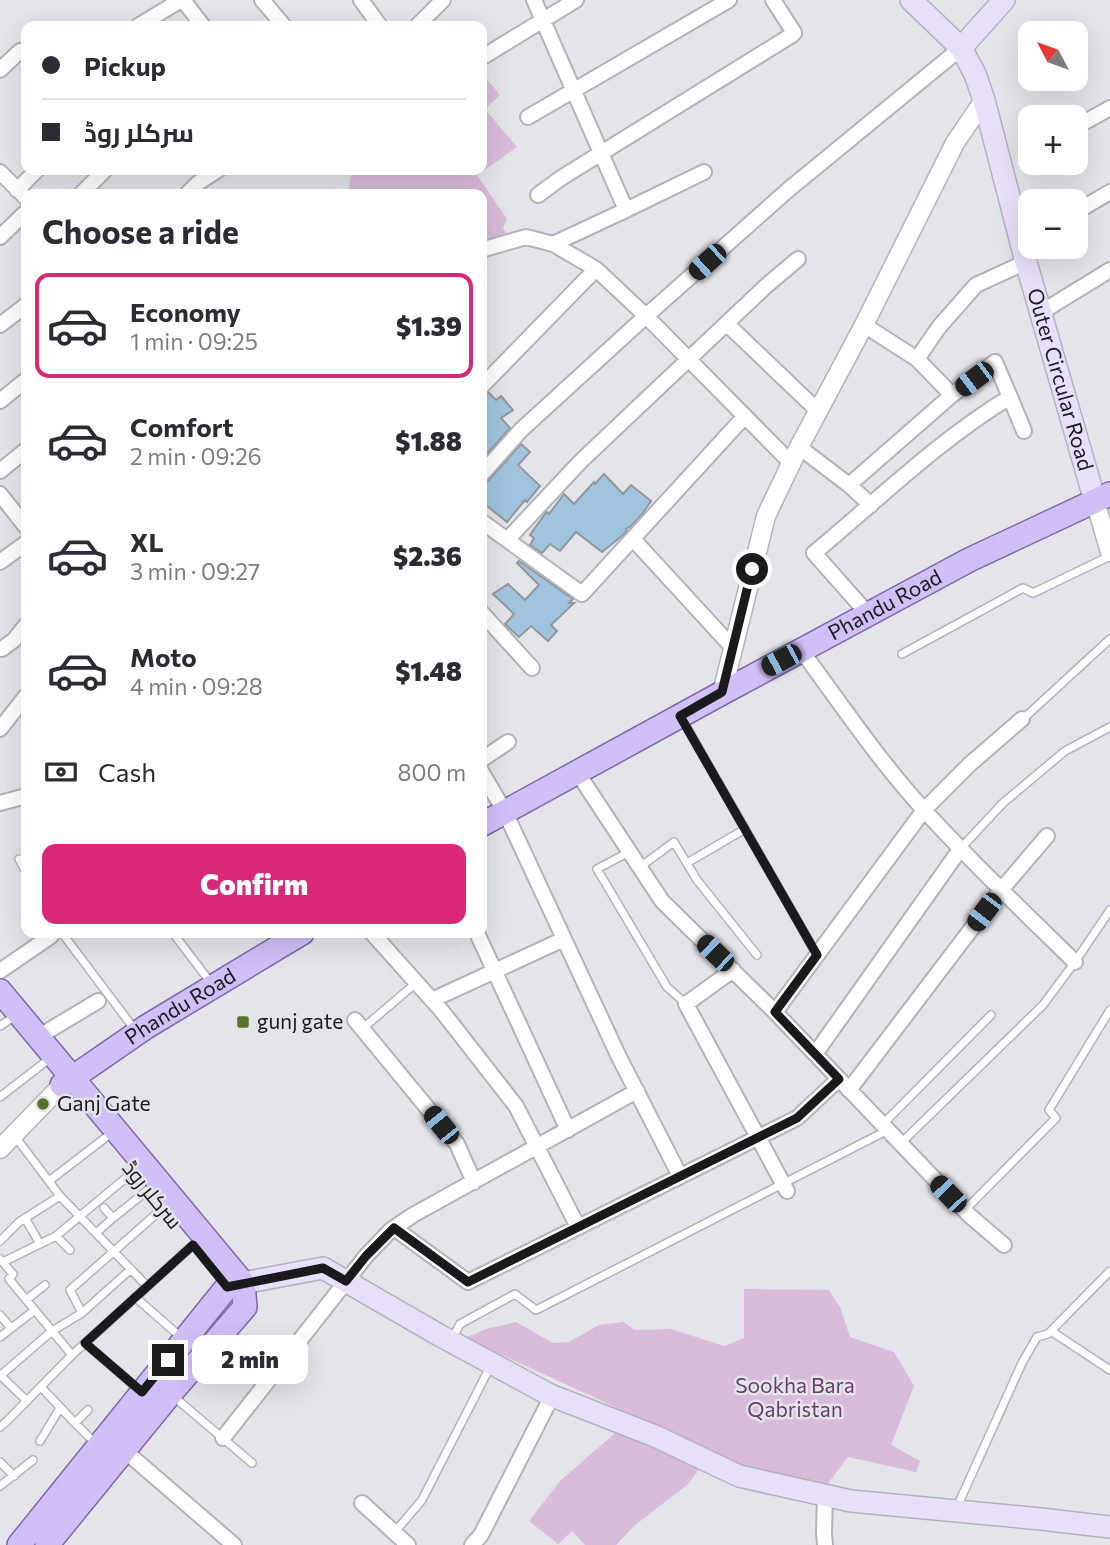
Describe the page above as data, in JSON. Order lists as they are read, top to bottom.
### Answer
{
  "streets": {
    "main road": ["Outer Circular Road", "Phandu Road", "سرکلر روڈ"]
  },
  "crossings": [
    ["Outer Circular Road", "Phandu Road"],
    ["Phandu Road", "سرکلر روڈ"]
  ],
  "parks": ["Sookha Bara Qabristan"],
  "places": {
    "transit": ["gunj gate"],
    "other": ["Ganj Gate"]
  },
  "north": "top left",
  "page": {
    "map_buttons": ["+", "−"],
    "banner": ["Pickup", "سرکلر روڈ"],
    "heading": "Choose a ride",
    "list": [
      {
        "name": "Economy",
        "note": "1 min · 09:25",
        "value": "$1.39"
      },
      {
        "name": "Comfort",
        "note": "2 min · 09:26",
        "value": "$1.88"
      },
      {
        "name": "XL",
        "note": "3 min · 09:27",
        "value": "$2.36"
      },
      {
        "name": "Moto",
        "note": "4 min · 09:28",
        "value": "$1.48"
      }
    ],
    "pay": ["Cash", "800 m"],
    "buttons": "Confirm",
    "bubble": "2 min"
  }
}
